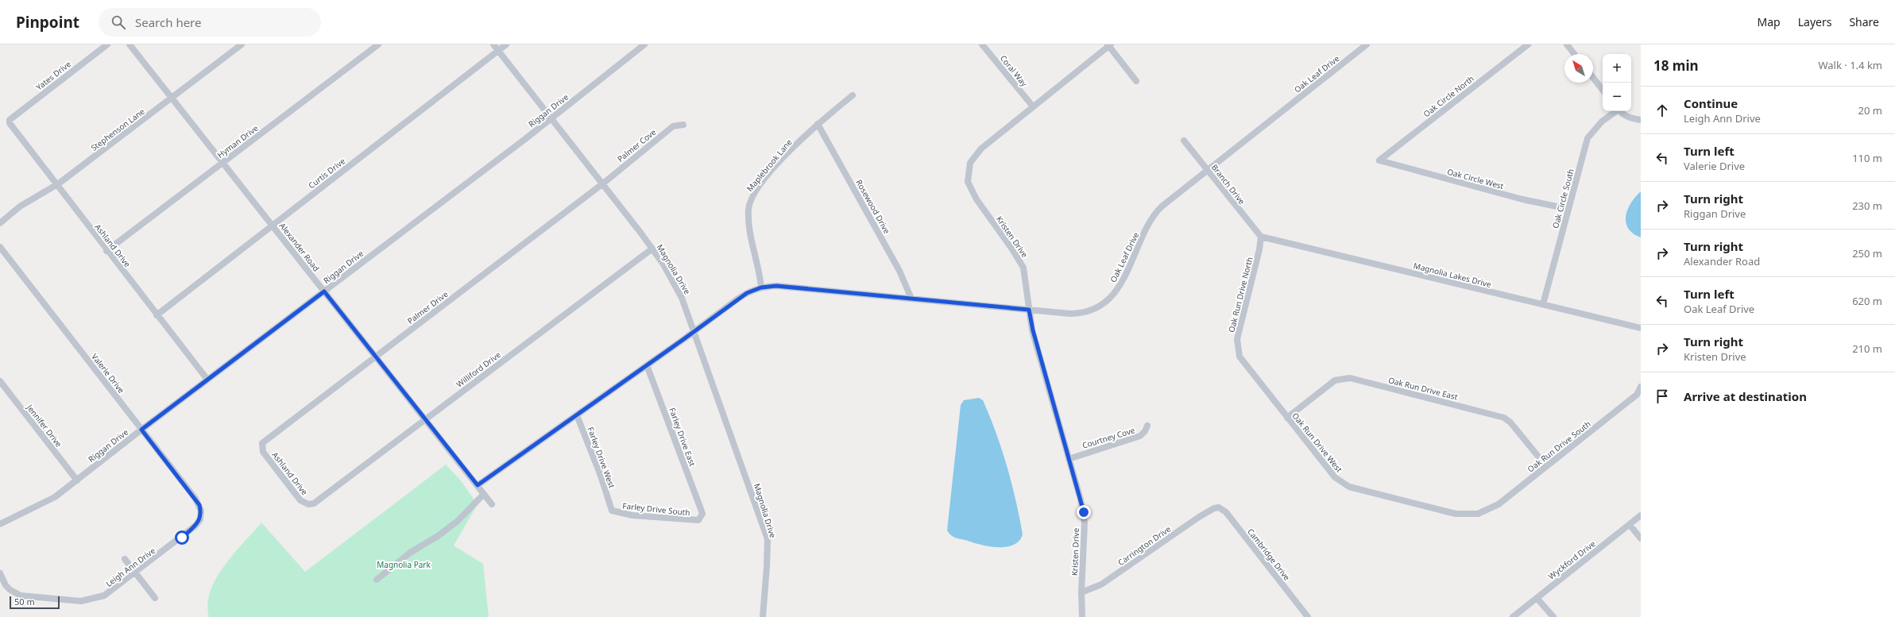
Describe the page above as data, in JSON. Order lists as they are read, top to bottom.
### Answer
{
  "streets": {
    "street": [
      "Coral Way",
      "Oak Leaf Drive",
      "Yates Drive",
      "Oak Circle North",
      "Riggan Drive",
      "Stephenson Lane",
      "Hyman Drive",
      "Palmer Cove",
      "Maplebrook Lane",
      "Curtis Drive",
      "Oak Circle West",
      "Branch Drive",
      "Oak Circle South",
      "Rosewood Drive",
      "Kristen Drive",
      "Ashland Drive",
      "Alexander Road",
      "Magnolia Drive",
      "Magnolia Lakes Drive",
      "Oak Run Drive North",
      "Palmer Drive",
      "Williford Drive",
      "Valerie Drive",
      "Oak Run Drive East",
      "Jennifer Drive",
      "Farley Drive East",
      "Courtney Cove",
      "Oak Run Drive West",
      "Oak Run Drive South",
      "Farley Drive West",
      "Farley Drive South",
      "Carrington Drive",
      "Cambridge Drive",
      "Wyckford Drive",
      "Leigh Ann Drive"
    ]
  },
  "crossings": [
    ["Coral Way", "Kristen Drive"],
    ["Oak Leaf Drive", "Maplebrook Lane"],
    ["Oak Leaf Drive", "Branch Drive"],
    ["Oak Leaf Drive", "Rosewood Drive"],
    ["Oak Leaf Drive", "Kristen Drive"],
    ["Oak Leaf Drive", "Alexander Road"],
    ["Oak Leaf Drive", "Magnolia Drive"],
    ["Oak Leaf Drive", "Farley Drive East"],
    ["Oak Leaf Drive", "Farley Drive West"],
    ["Yates Drive", "Ashland Drive"],
    ["Oak Circle North", "Oak Circle West"],
    ["Riggan Drive", "Ashland Drive"],
    ["Riggan Drive", "Alexander Road"],
    ["Riggan Drive", "Magnolia Drive"],
    ["Riggan Drive", "Valerie Drive"],
    ["Riggan Drive", "Jennifer Drive"],
    ["Stephenson Lane", "Ashland Drive"],
    ["Stephenson Lane", "Alexander Road"],
    ["Hyman Drive", "Ashland Drive"],
    ["Hyman Drive", "Alexander Road"],
    ["Palmer Cove", "Magnolia Drive"],
    ["Palmer Cove", "Palmer Drive"],
    ["Maplebrook Lane", "Rosewood Drive"],
    ["Curtis Drive", "Ashland Drive"],
    ["Curtis Drive", "Alexander Road"],
    ["Curtis Drive", "Magnolia Drive"],
    ["Oak Circle West", "Oak Circle South"],
    ["Branch Drive", "Magnolia Lakes Drive"],
    ["Branch Drive", "Oak Run Drive North"],
    ["Oak Circle South", "Magnolia Lakes Drive"],
    ["Kristen Drive", "Courtney Cove"],
    ["Kristen Drive", "Carrington Drive"],
    ["Ashland Drive", "Palmer Drive"],
    ["Ashland Drive", "Williford Drive"],
    ["Alexander Road", "Palmer Drive"],
    ["Alexander Road", "Williford Drive"],
    ["Magnolia Drive", "Palmer Drive"],
    ["Magnolia Drive", "Williford Drive"],
    ["Magnolia Lakes Drive", "Oak Run Drive North"],
    ["Oak Run Drive North", "Oak Run Drive West"],
    ["Valerie Drive", "Leigh Ann Drive"],
    ["Oak Run Drive East", "Oak Run Drive West"],
    ["Oak Run Drive East", "Oak Run Drive South"],
    ["Farley Drive East", "Farley Drive South"],
    ["Oak Run Drive West", "Oak Run Drive South"],
    ["Farley Drive West", "Farley Drive South"],
    ["Carrington Drive", "Cambridge Drive"]
  ],
  "parks": ["Magnolia Park"],
  "scale_bar": "50 m",
  "north": "top left",
  "page": {
    "header": "Pinpoint",
    "search": "Search here",
    "nav": ["Map", "Layers", "Share"],
    "heading": ["18 min", "Walk · 1.4 km"],
    "map_buttons": ["+", "−"],
    "list": [
      ["Continue", "Leigh Ann Drive", "20 m"],
      ["Turn left", "Valerie Drive", "110 m"],
      ["Turn right", "Riggan Drive", "230 m"],
      ["Turn right", "Alexander Road", "250 m"],
      ["Turn left", "Oak Leaf Drive", "620 m"],
      ["Turn right", "Kristen Drive", "210 m"],
      "Arrive at destination"
    ],
    "scale": "50 m"
  }
}
